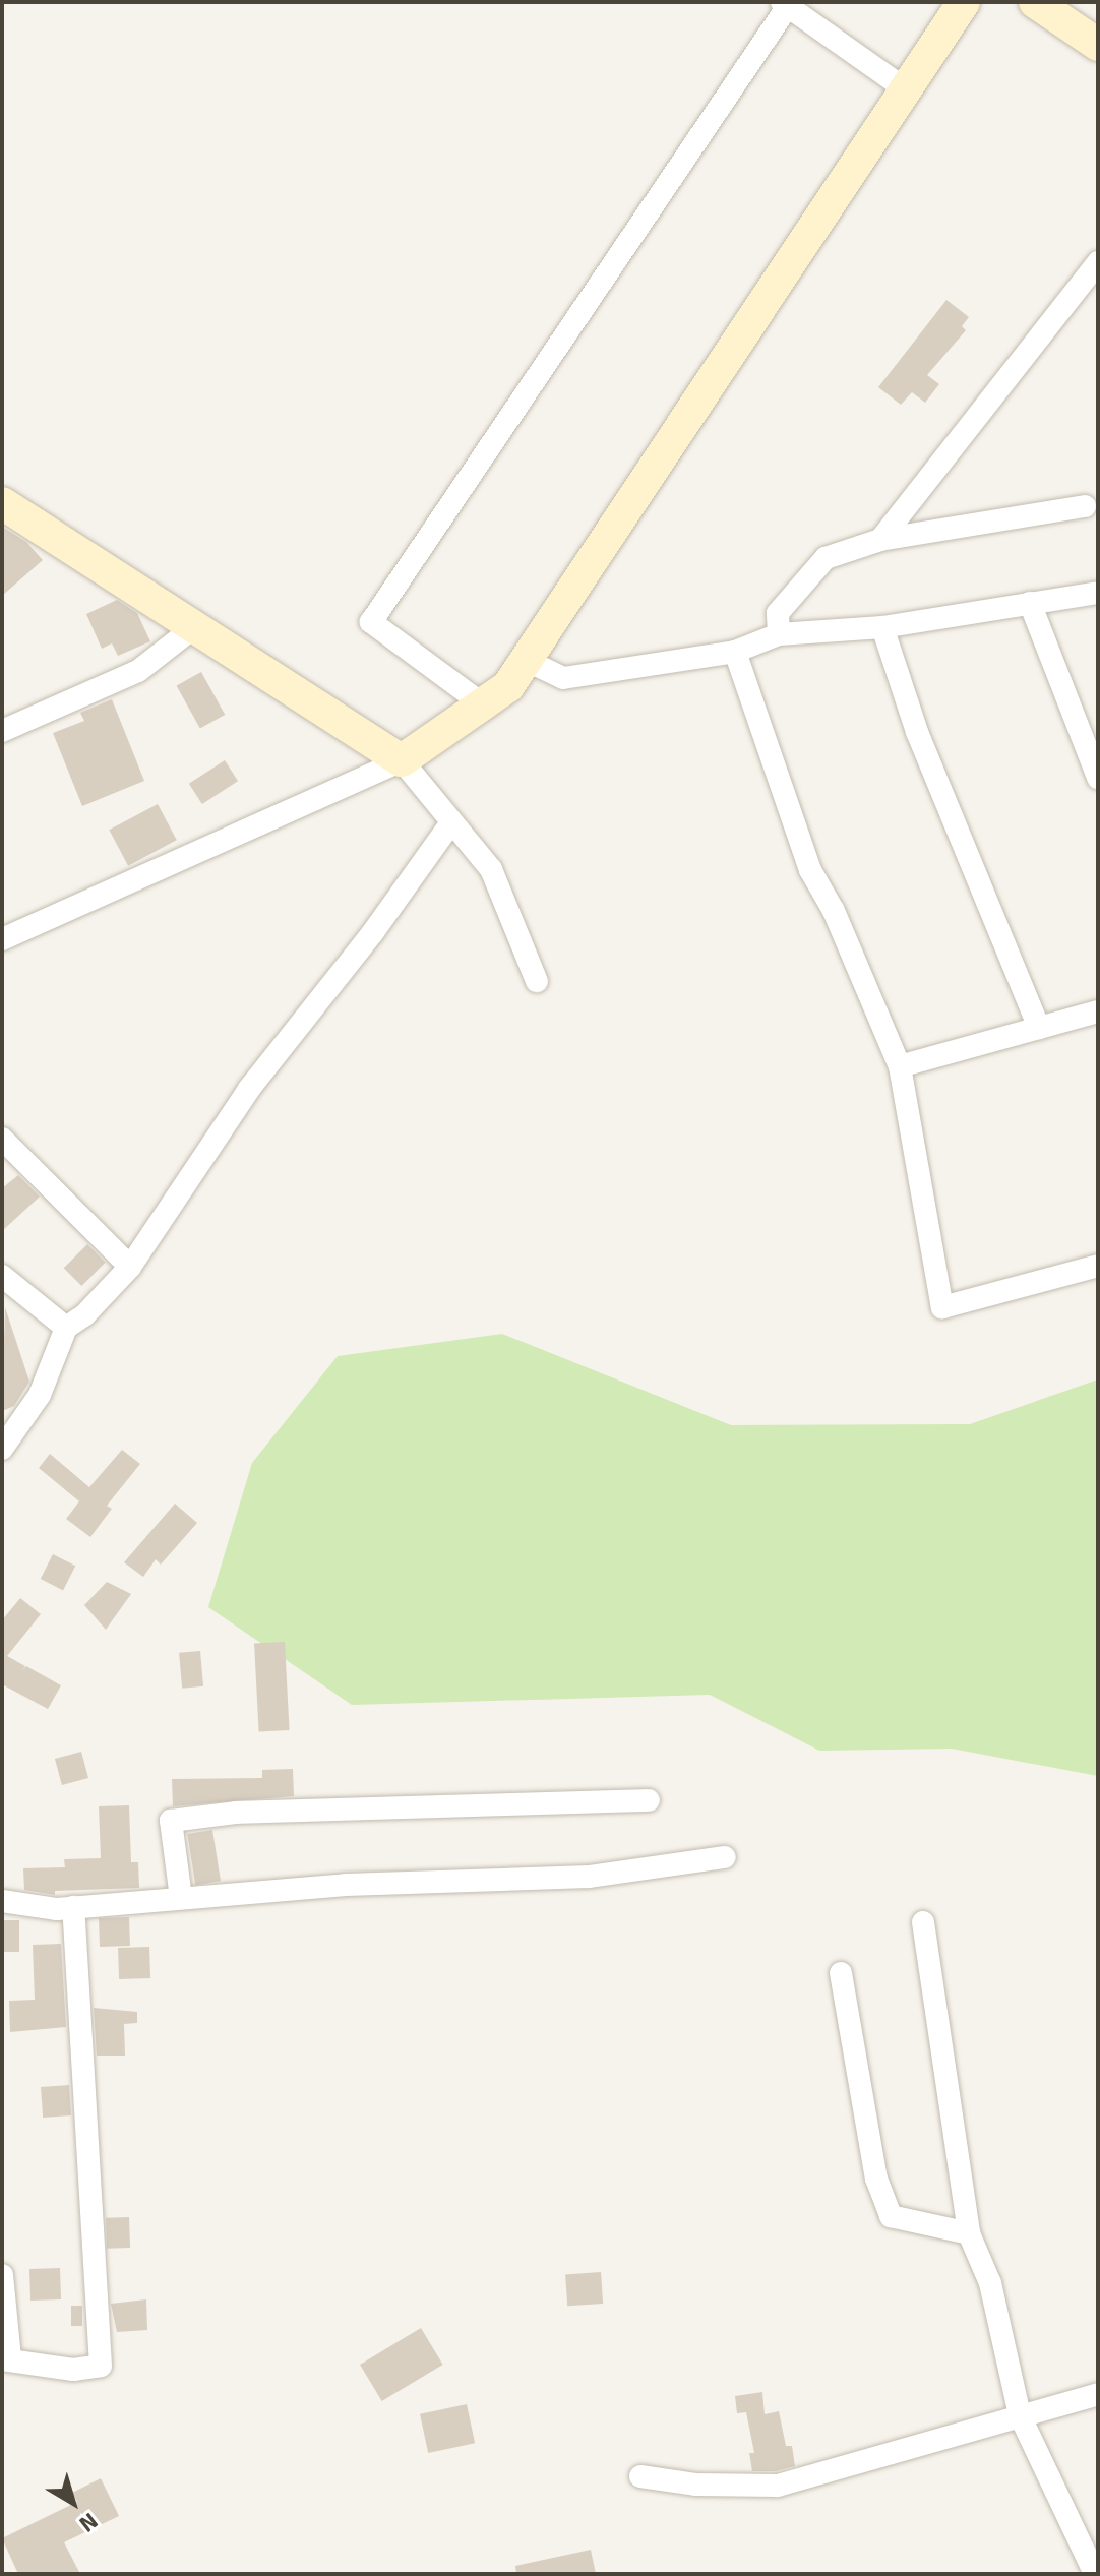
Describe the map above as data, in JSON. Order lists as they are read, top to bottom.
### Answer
{
  "north": "bottom right"
}
